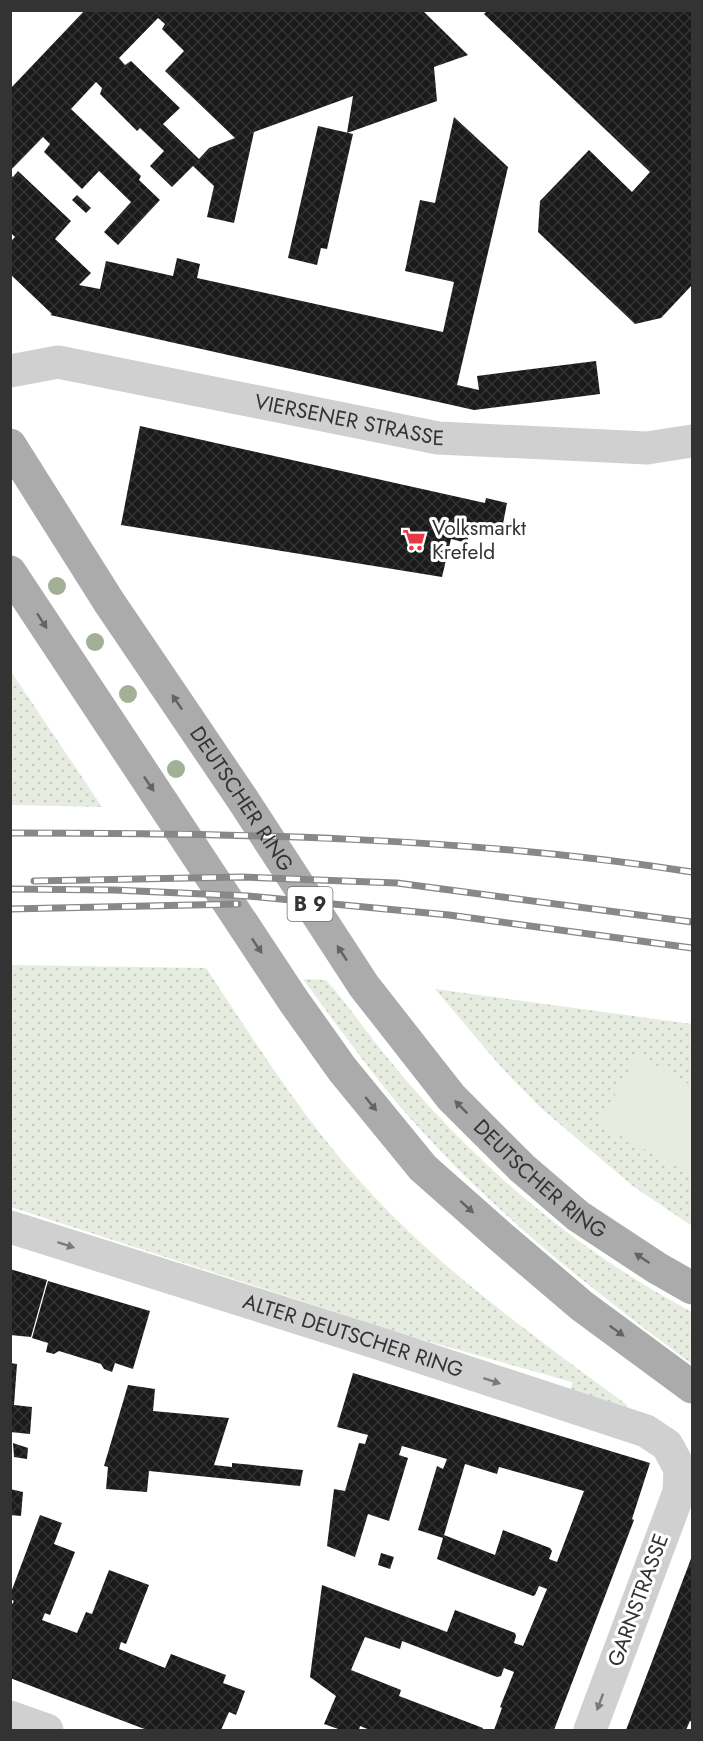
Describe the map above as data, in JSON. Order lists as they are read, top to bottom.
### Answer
{
  "streets": {
    "main road": ["DEUTSCHER RING", "B 9"],
    "street": ["VIERSENER STRASSE", "ALTER DEUTSCHER RING", "GARNSTRASSE"]
  },
  "crossings": [
    ["ALTER DEUTSCHER RING", "GARNSTRASSE"]
  ],
  "one_way": ["ALTER DEUTSCHER RING", "GARNSTRASSE"],
  "places": {
    "supermarket": ["Volksmarkt Krefeld"]
  }
}
